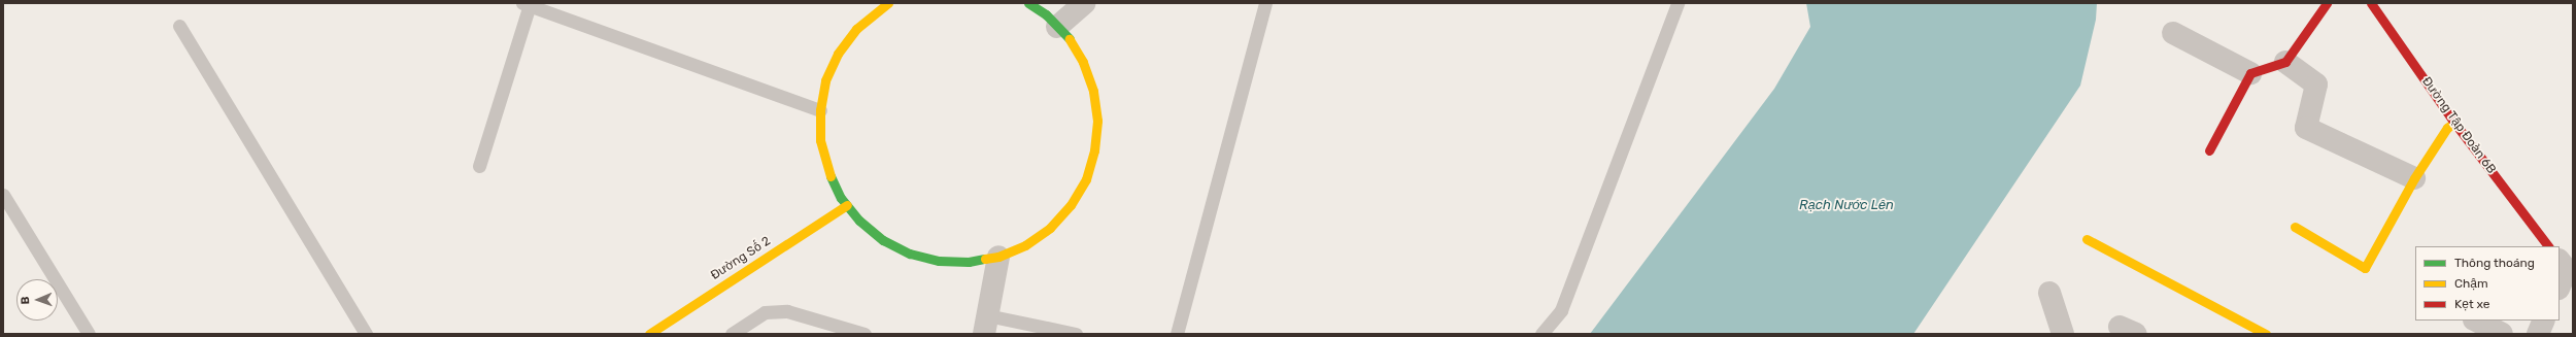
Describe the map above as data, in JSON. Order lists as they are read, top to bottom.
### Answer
{
  "streets": {
    "street": ["Đường Tập Đoàn 6B", "Đường Số 2"]
  },
  "water": ["Rạch Nước Lên"],
  "legend": ["Thông thoáng", "Chậm", "Kẹt xe"],
  "north": "left"
}
